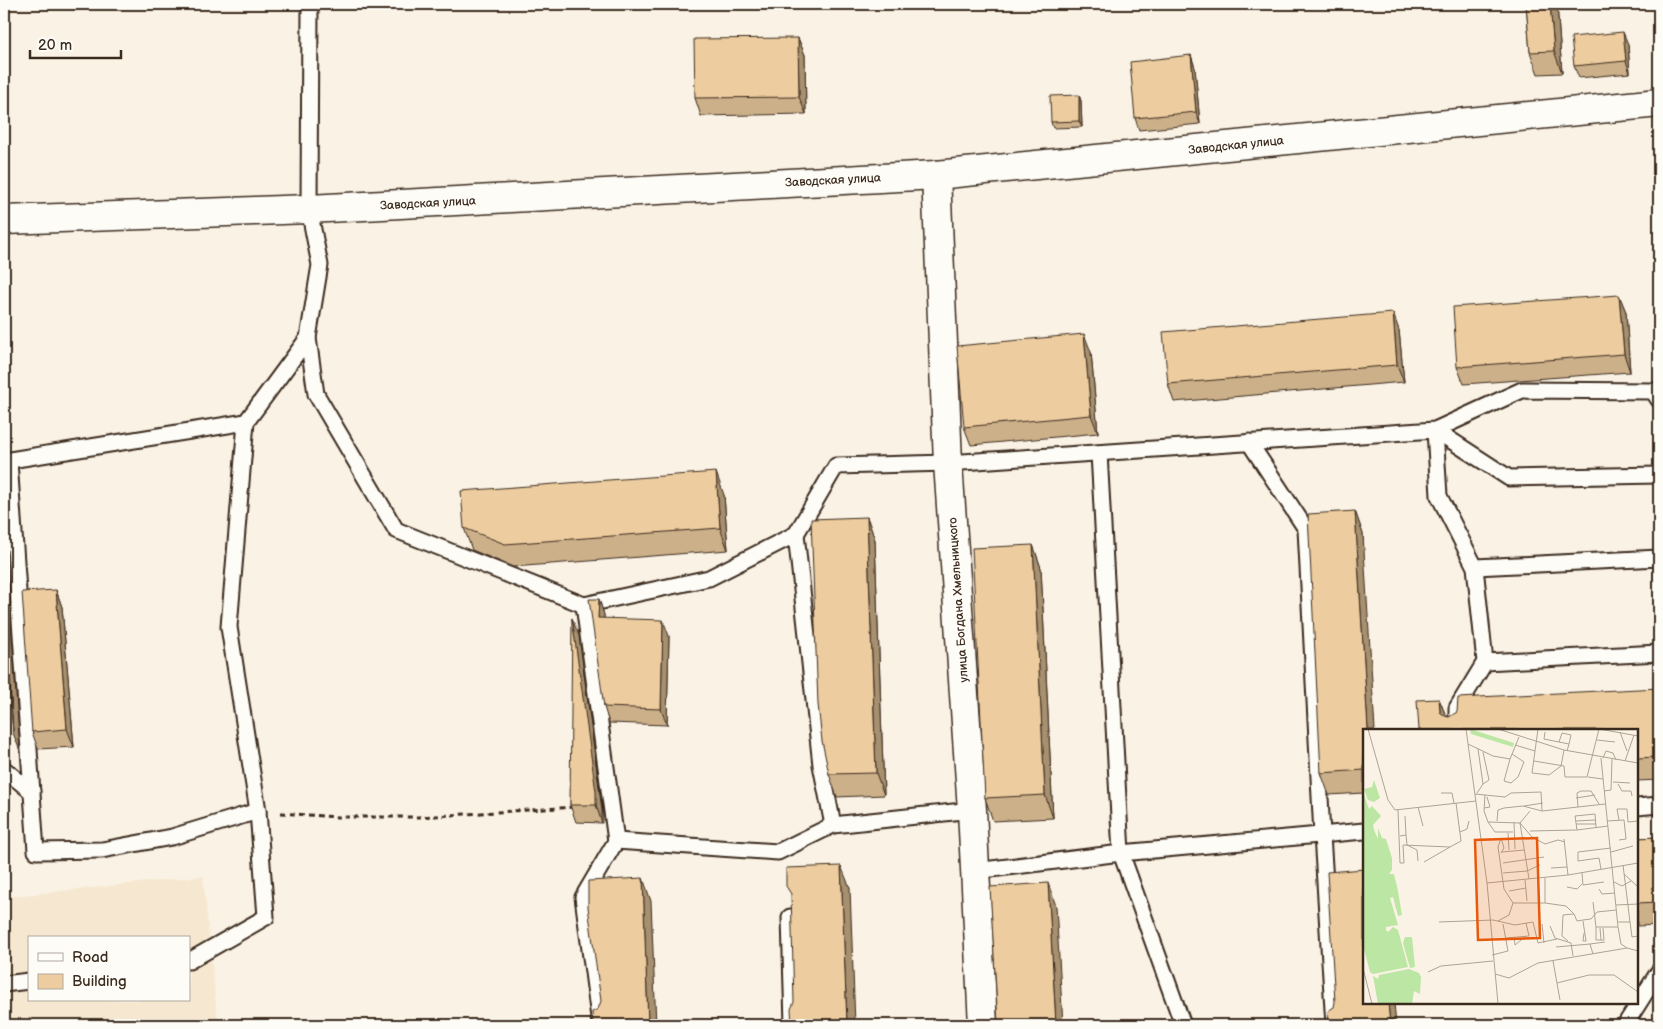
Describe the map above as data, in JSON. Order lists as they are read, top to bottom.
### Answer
{
  "streets": {
    "street": ["Заводская улица", "улица Богдана Хмельницкого"]
  },
  "crossings": [
    ["Заводская улица", "улица Богдана Хмельницкого"]
  ],
  "legend": ["Road", "Building"],
  "scale_bar": "20 m"
}
